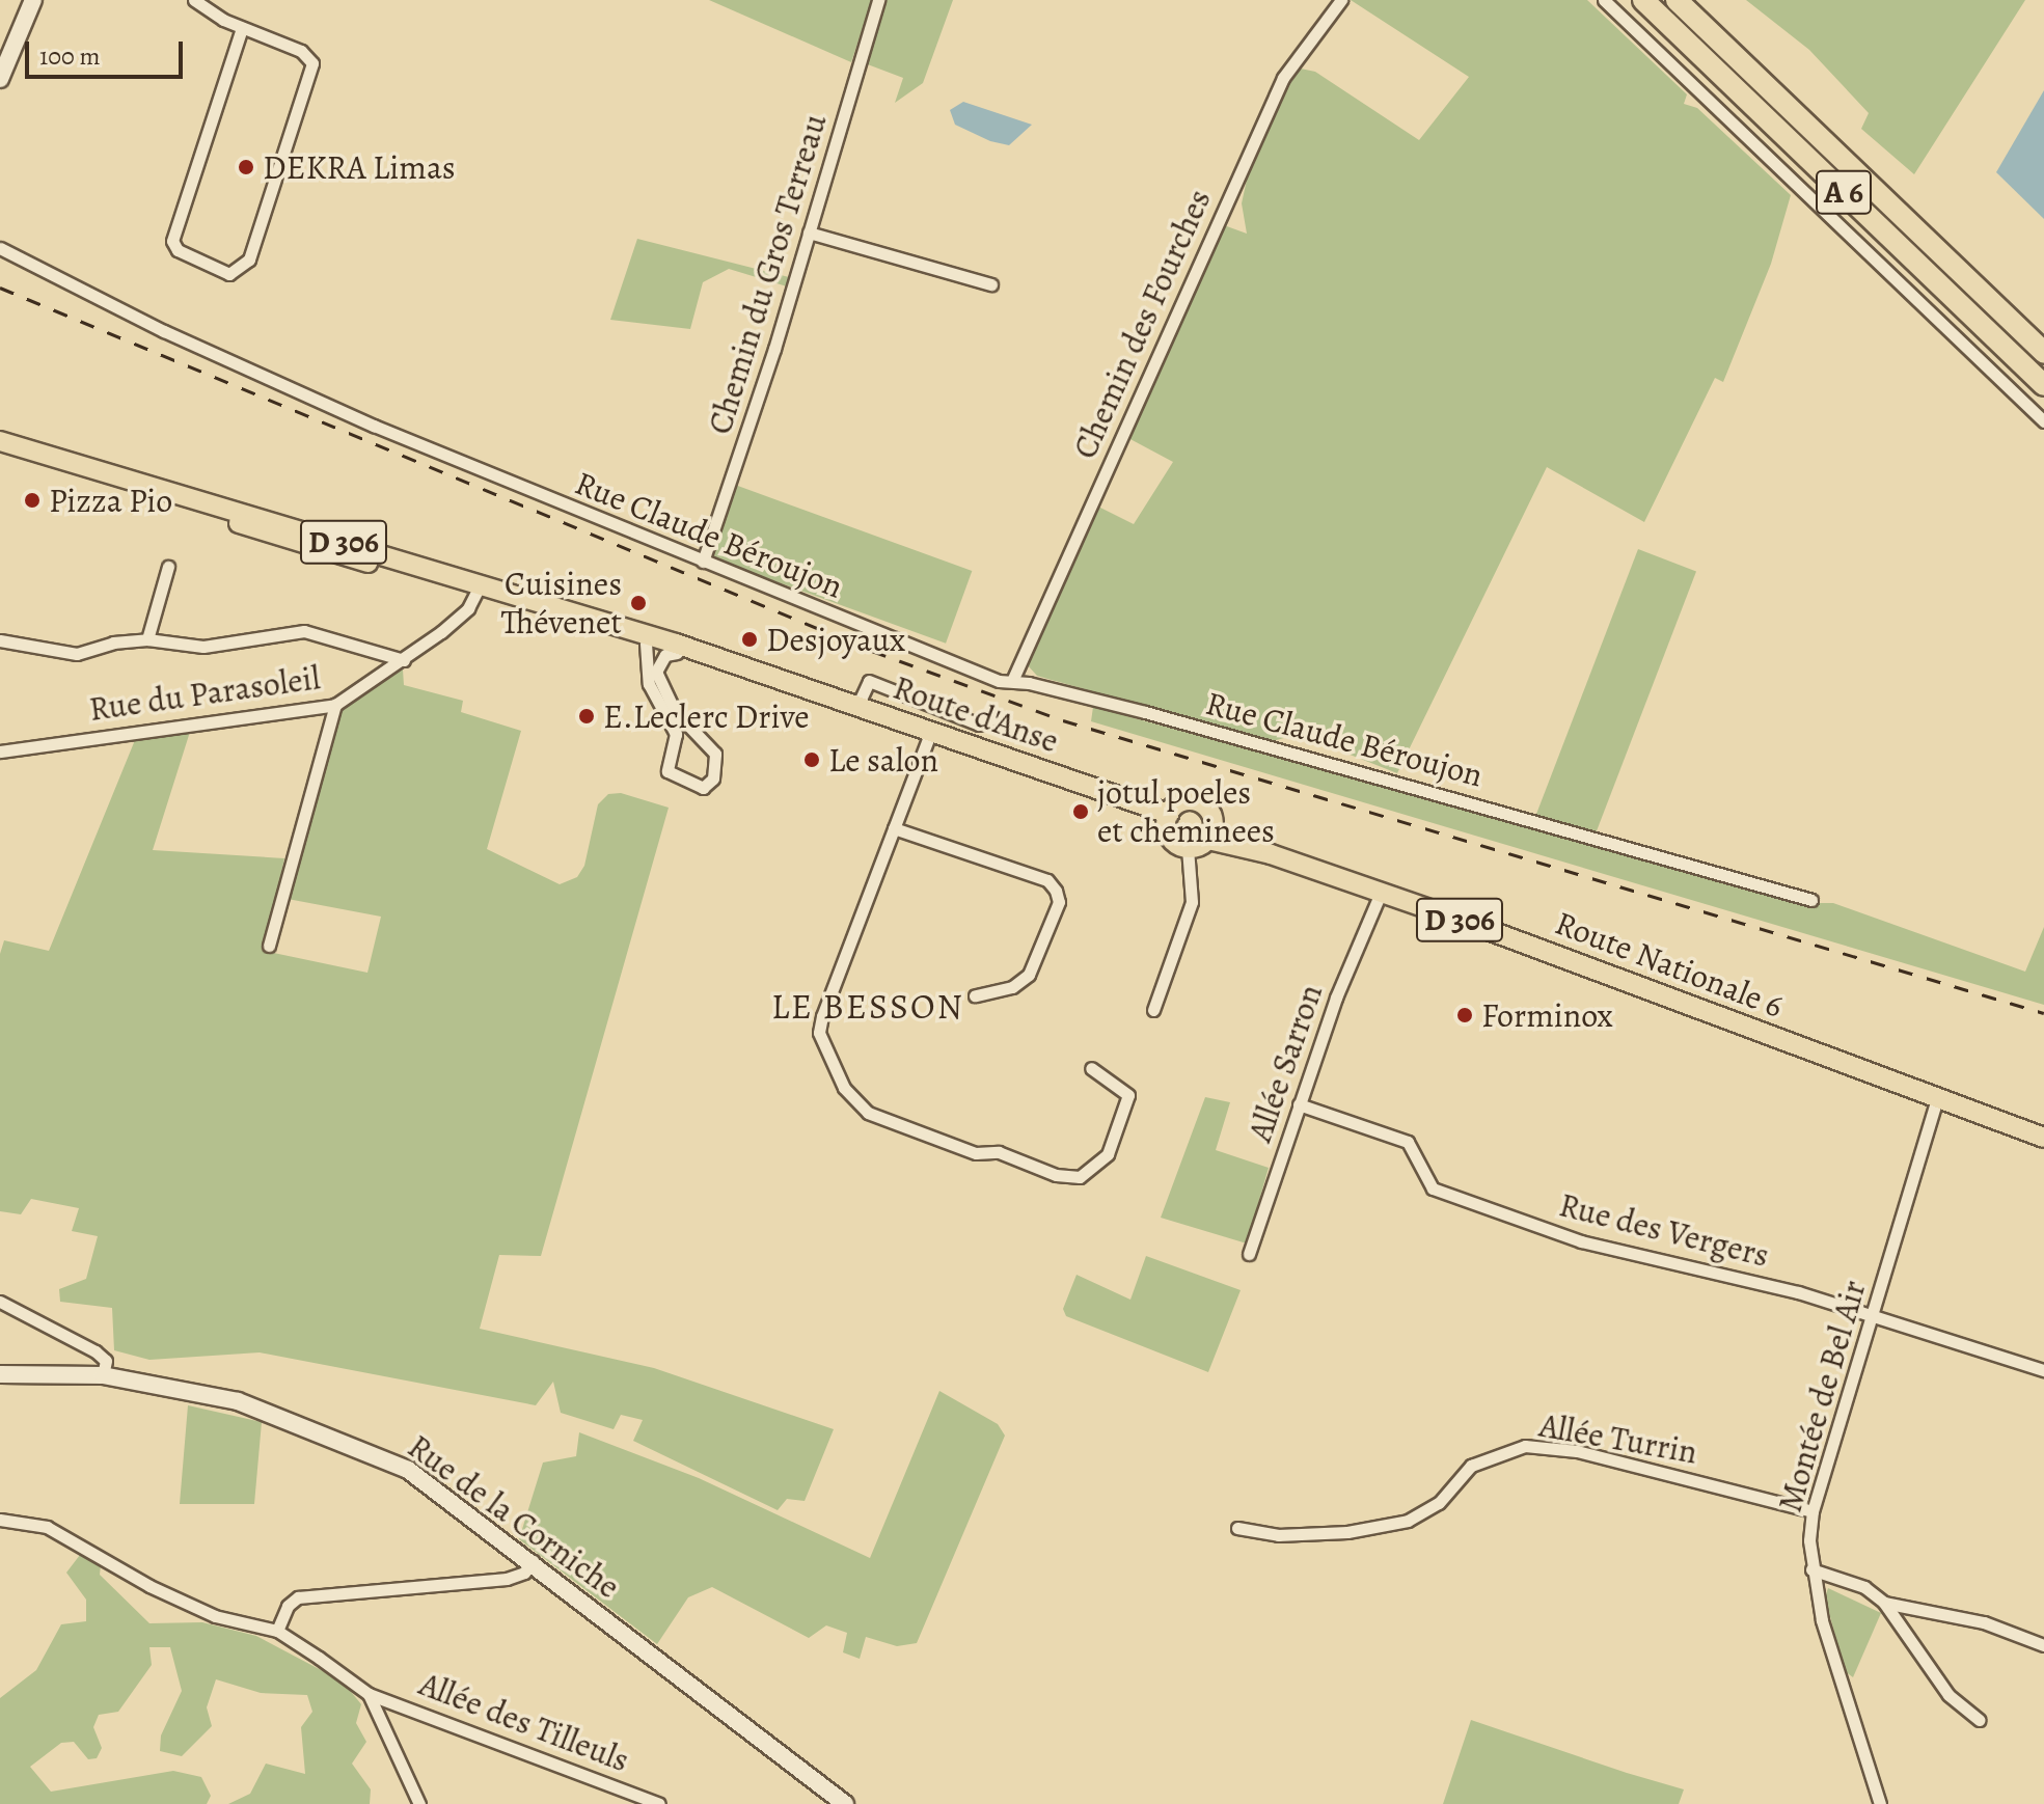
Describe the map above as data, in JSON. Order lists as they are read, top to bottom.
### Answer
{
  "streets": {
    "highway": ["A 6"],
    "main road": [
      "D 306",
      "Route d'Anse",
      "Route Nationale 6",
      "Rue de la Corniche"
    ],
    "street": [
      "Chemin du Gros Terreau",
      "Chemin des Fourches",
      "Rue Claude Béroujon",
      "Rue du Parasoleil",
      "Allée Sarron",
      "Rue des Vergers",
      "Montée de Bel Air",
      "Allée Turrin",
      "Allée des Tilleuls"
    ]
  },
  "crossings": [
    ["Chemin du Gros Terreau", "Rue Claude Béroujon"],
    ["Chemin des Fourches", "Rue Claude Béroujon"],
    ["D 306", "Route Nationale 6"],
    ["Rue du Parasoleil", "Route d'Anse"],
    ["Route d'Anse", "Route Nationale 6"],
    ["Route Nationale 6", "Allée Sarron"],
    ["Route Nationale 6", "Montée de Bel Air"],
    ["Allée Sarron", "Rue des Vergers"],
    ["Rue des Vergers", "Montée de Bel Air"],
    ["Montée de Bel Air", "Allée Turrin"]
  ],
  "districts": ["LE BESSON"],
  "places": [
    "DEKRA Limas",
    "Pizza Pio",
    "Cuisines Thévenet",
    "Desjoyaux",
    "E.Leclerc Drive",
    "Le salon",
    "jotul poeles et cheminees",
    "Forminox"
  ],
  "scale_bar": "100 m"
}
